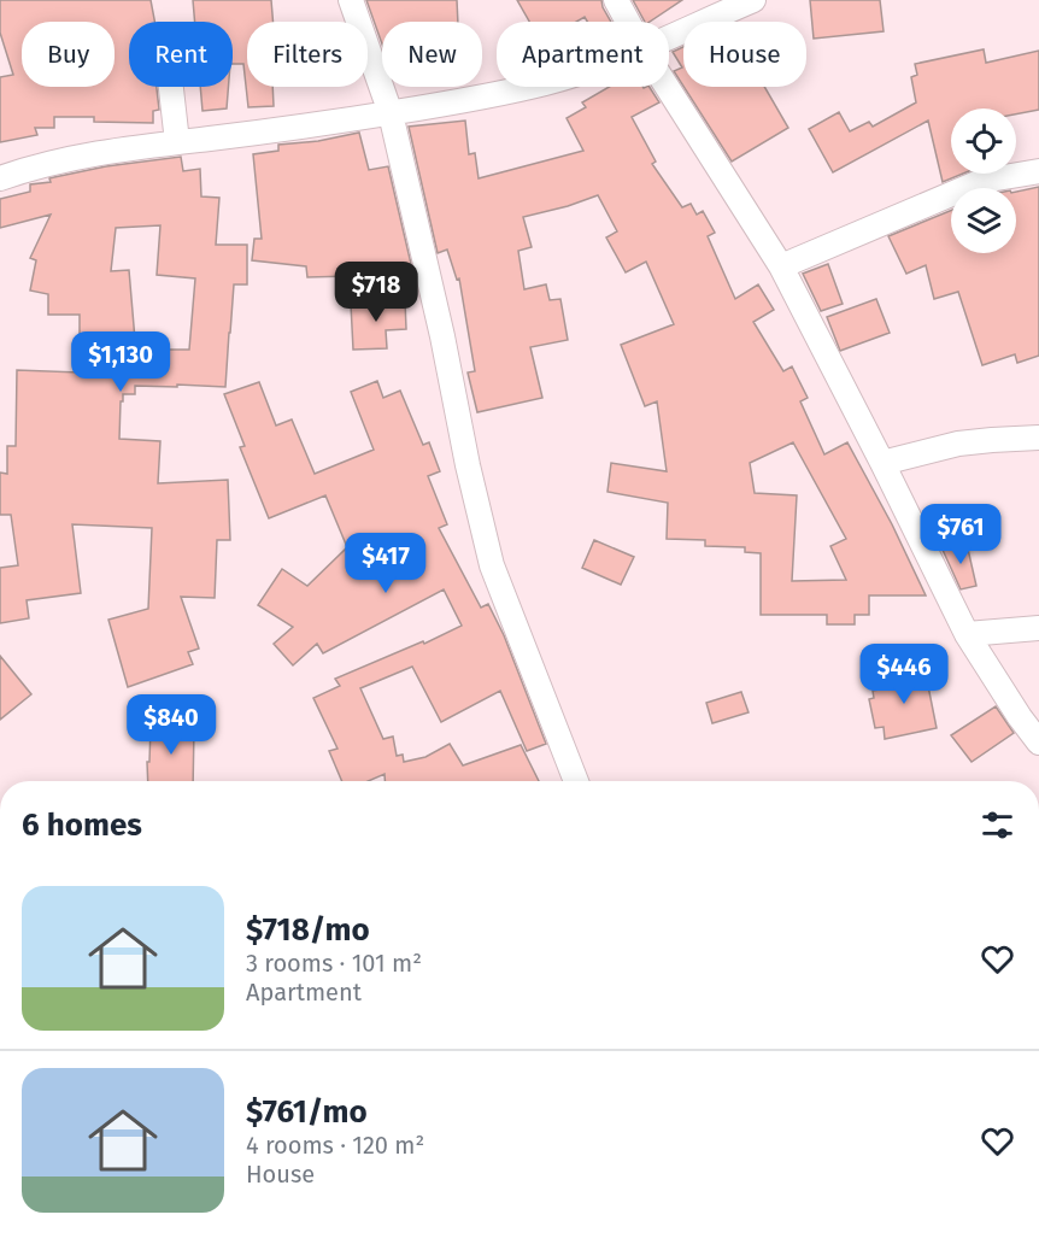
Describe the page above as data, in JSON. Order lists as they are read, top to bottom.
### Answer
{
  "page": {
    "chip": [
      "Buy",
      "Rent",
      "Filters",
      "New",
      "Apartment",
      "House"
    ],
    "price": [
      "$718",
      "$1,130",
      "$761",
      "$417",
      "$446",
      "$840"
    ],
    "heading": "6 homes",
    "list": [
      {
        "name": "$718/mo",
        "note": "3 rooms · 101 m² · Apartment"
      },
      {
        "name": "$761/mo",
        "note": "4 rooms · 120 m² · House"
      }
    ]
  }
}
